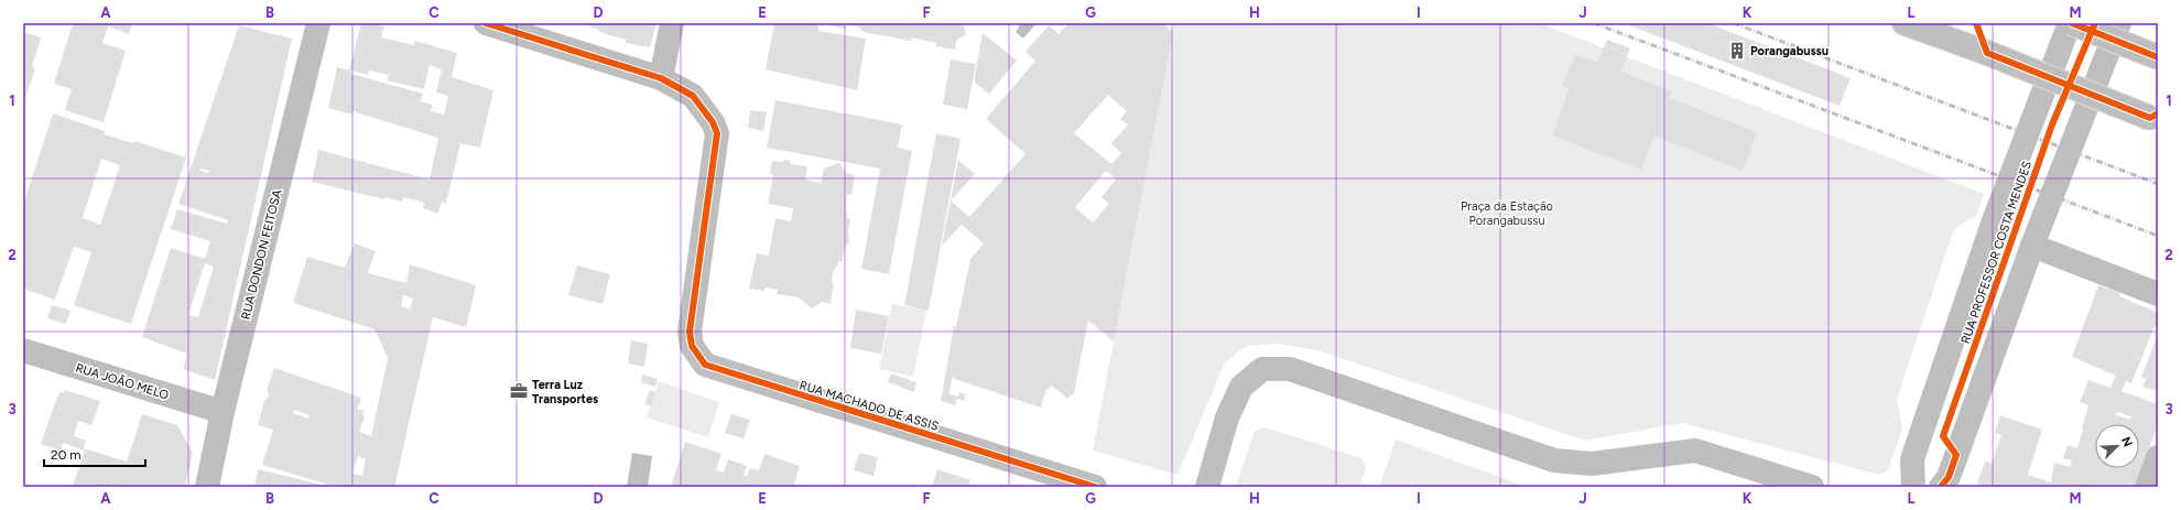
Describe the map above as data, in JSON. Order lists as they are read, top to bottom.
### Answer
{
  "streets": {
    "street": [
      "RUA PROFESSOR COSTA MENDES",
      "RUA DONDON FEITOSA",
      "RUA JOÃO MELO",
      "RUA MACHADO DE ASSIS"
    ]
  },
  "crossings": [
    ["RUA DONDON FEITOSA", "RUA JOÃO MELO"]
  ],
  "parks": ["Praça da Estação Porangabussu"],
  "places": {
    "building": ["Porangabussu"],
    "office": ["Terra Luz Transportes"]
  },
  "scale_bar": "20 m",
  "north": "top right",
  "grid": {
    "columns": [
      "A",
      "B",
      "C",
      "D",
      "E",
      "F",
      "G",
      "H",
      "I",
      "J",
      "K",
      "L",
      "M"
    ],
    "rows": ["1", "2", "3"]
  }
}
